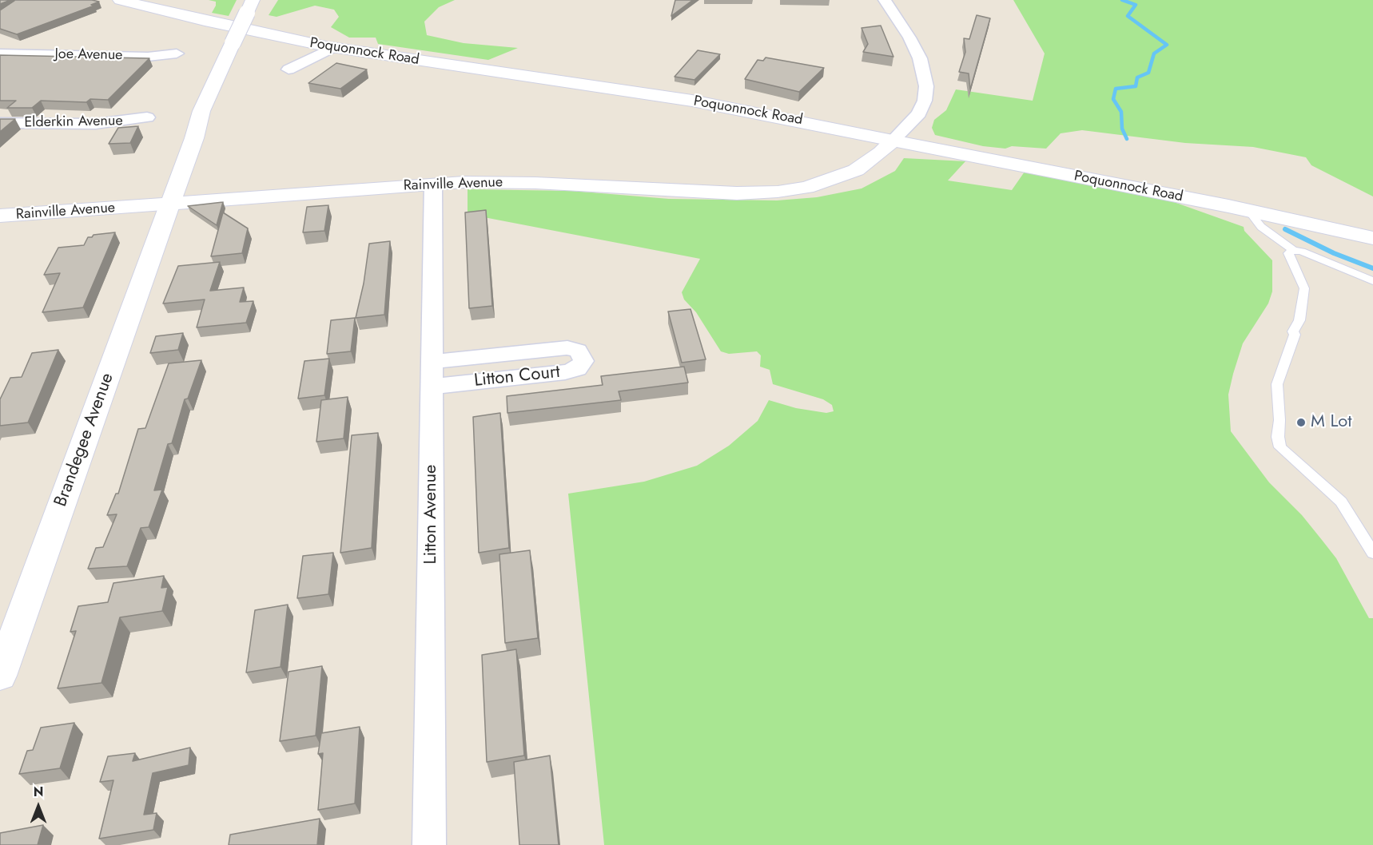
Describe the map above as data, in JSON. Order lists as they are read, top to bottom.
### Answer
{
  "streets": {
    "main road": ["Poquonnock Road", "Rainville Avenue", "Brandegee Avenue"],
    "street": [
      "Joe Avenue",
      "Elderkin Avenue",
      "Litton Court",
      "Litton Avenue"
    ]
  },
  "crossings": [
    ["Poquonnock Road", "Rainville Avenue"],
    ["Rainville Avenue", "Brandegee Avenue"],
    ["Rainville Avenue", "Litton Avenue"],
    ["Litton Court", "Litton Avenue"]
  ],
  "places": ["M Lot"],
  "north": "top"
}
